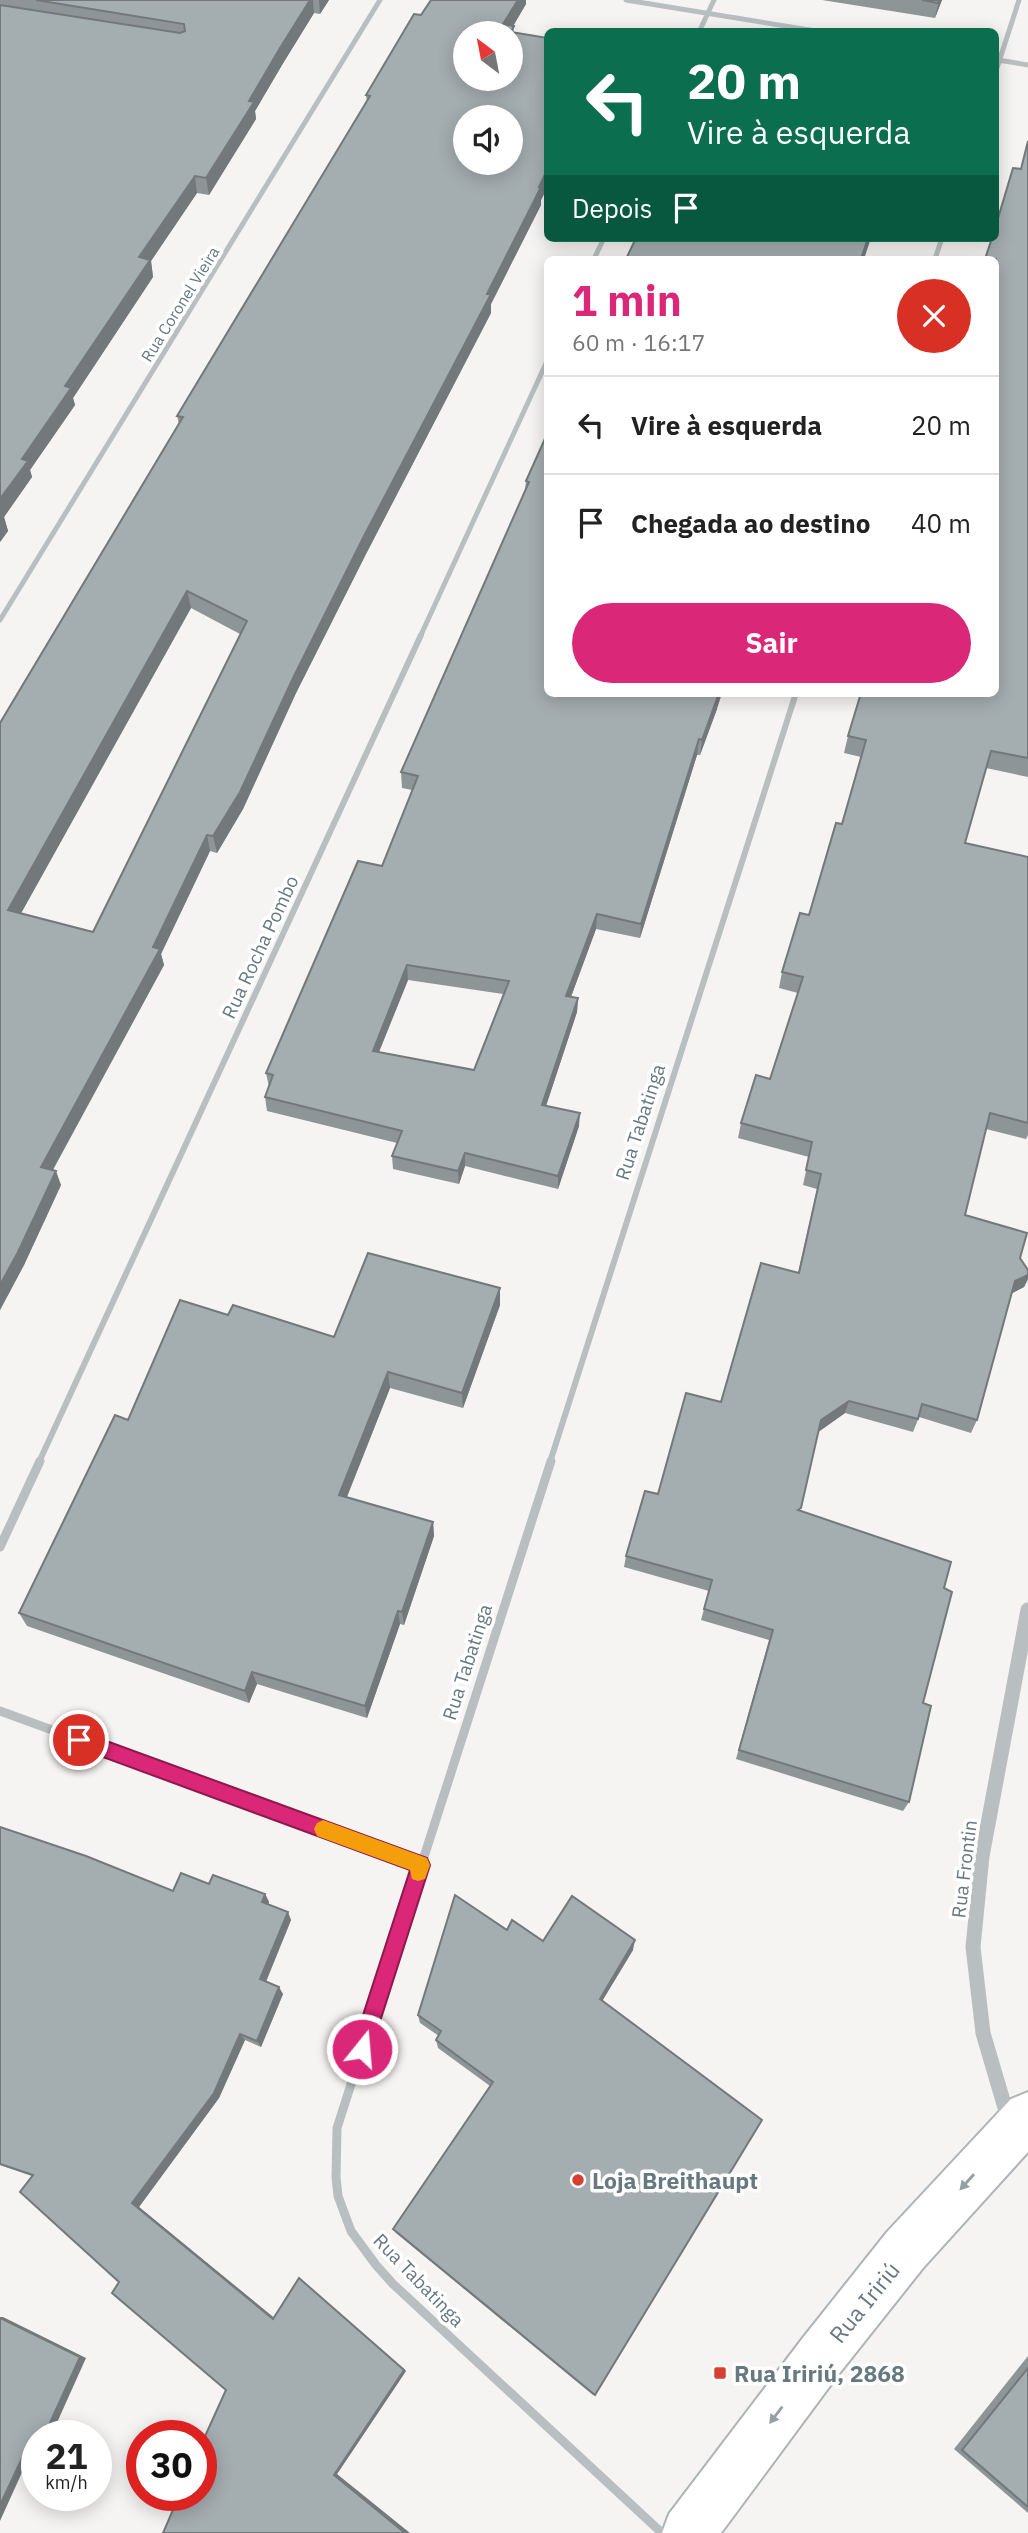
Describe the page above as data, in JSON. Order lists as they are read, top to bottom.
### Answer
{
  "streets": {
    "main road": ["Rua Iririú"],
    "street": [
      "Rua Coronel Vieira",
      "Rua Rocha Pombo",
      "Rua Tabatinga",
      "Rua Frontin"
    ]
  },
  "crossings": [
    ["Rua Frontin", "Rua Iririú"]
  ],
  "one_way": ["Rua Iririú"],
  "places": {
    "other": ["Loja Breithaupt"],
    "transit": ["Rua Iririú, 2868"]
  },
  "north": "top left",
  "page": {
    "turn": ["20 m", "Vire à esquerda"],
    "then": "Depois",
    "heading": ["1 min", "60 m · 16:17"],
    "list": [
      {
        "name": "Vire à esquerda",
        "value": "20 m"
      },
      {
        "name": "Chegada ao destino",
        "value": "40 m"
      }
    ],
    "buttons": "Sair",
    "speed": "21 km/h",
    "limit": "30"
  }
}
